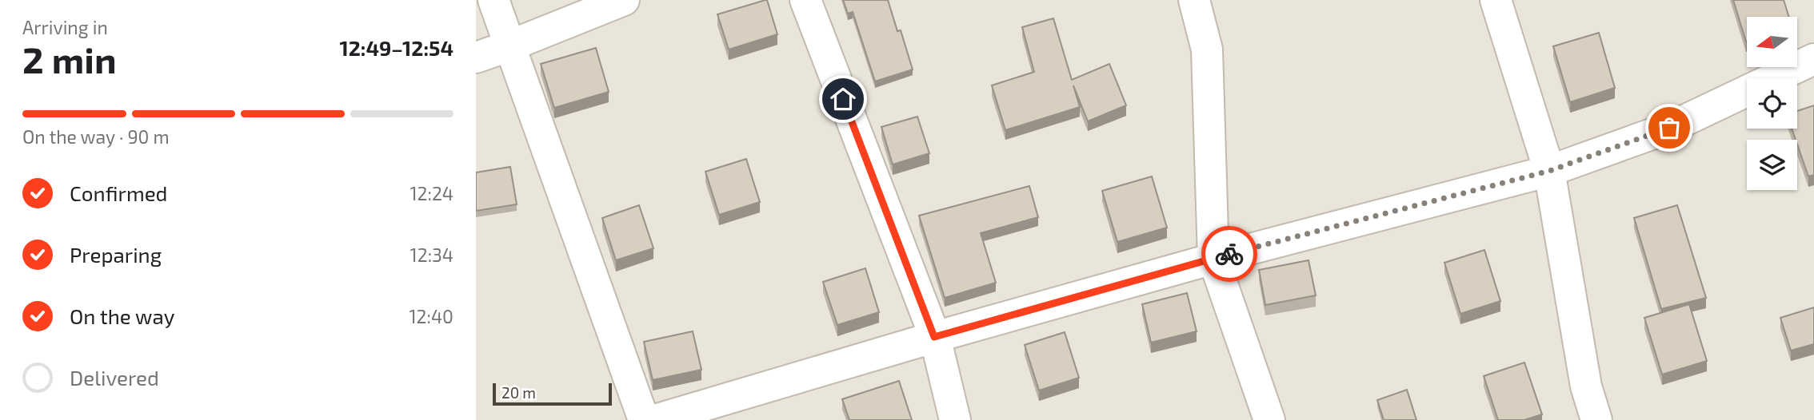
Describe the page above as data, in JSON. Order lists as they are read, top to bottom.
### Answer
{
  "scale_bar": "20 m",
  "north": "left",
  "page": {
    "heading": ["2 min", "Arriving in", "12:49–12:54"],
    "bar": "On the way · 90 m",
    "list": [
      ["Confirmed", "12:24"],
      ["Preparing", "12:34"],
      ["On the way", "12:40"],
      "Delivered"
    ],
    "scale": "20 m"
  }
}
